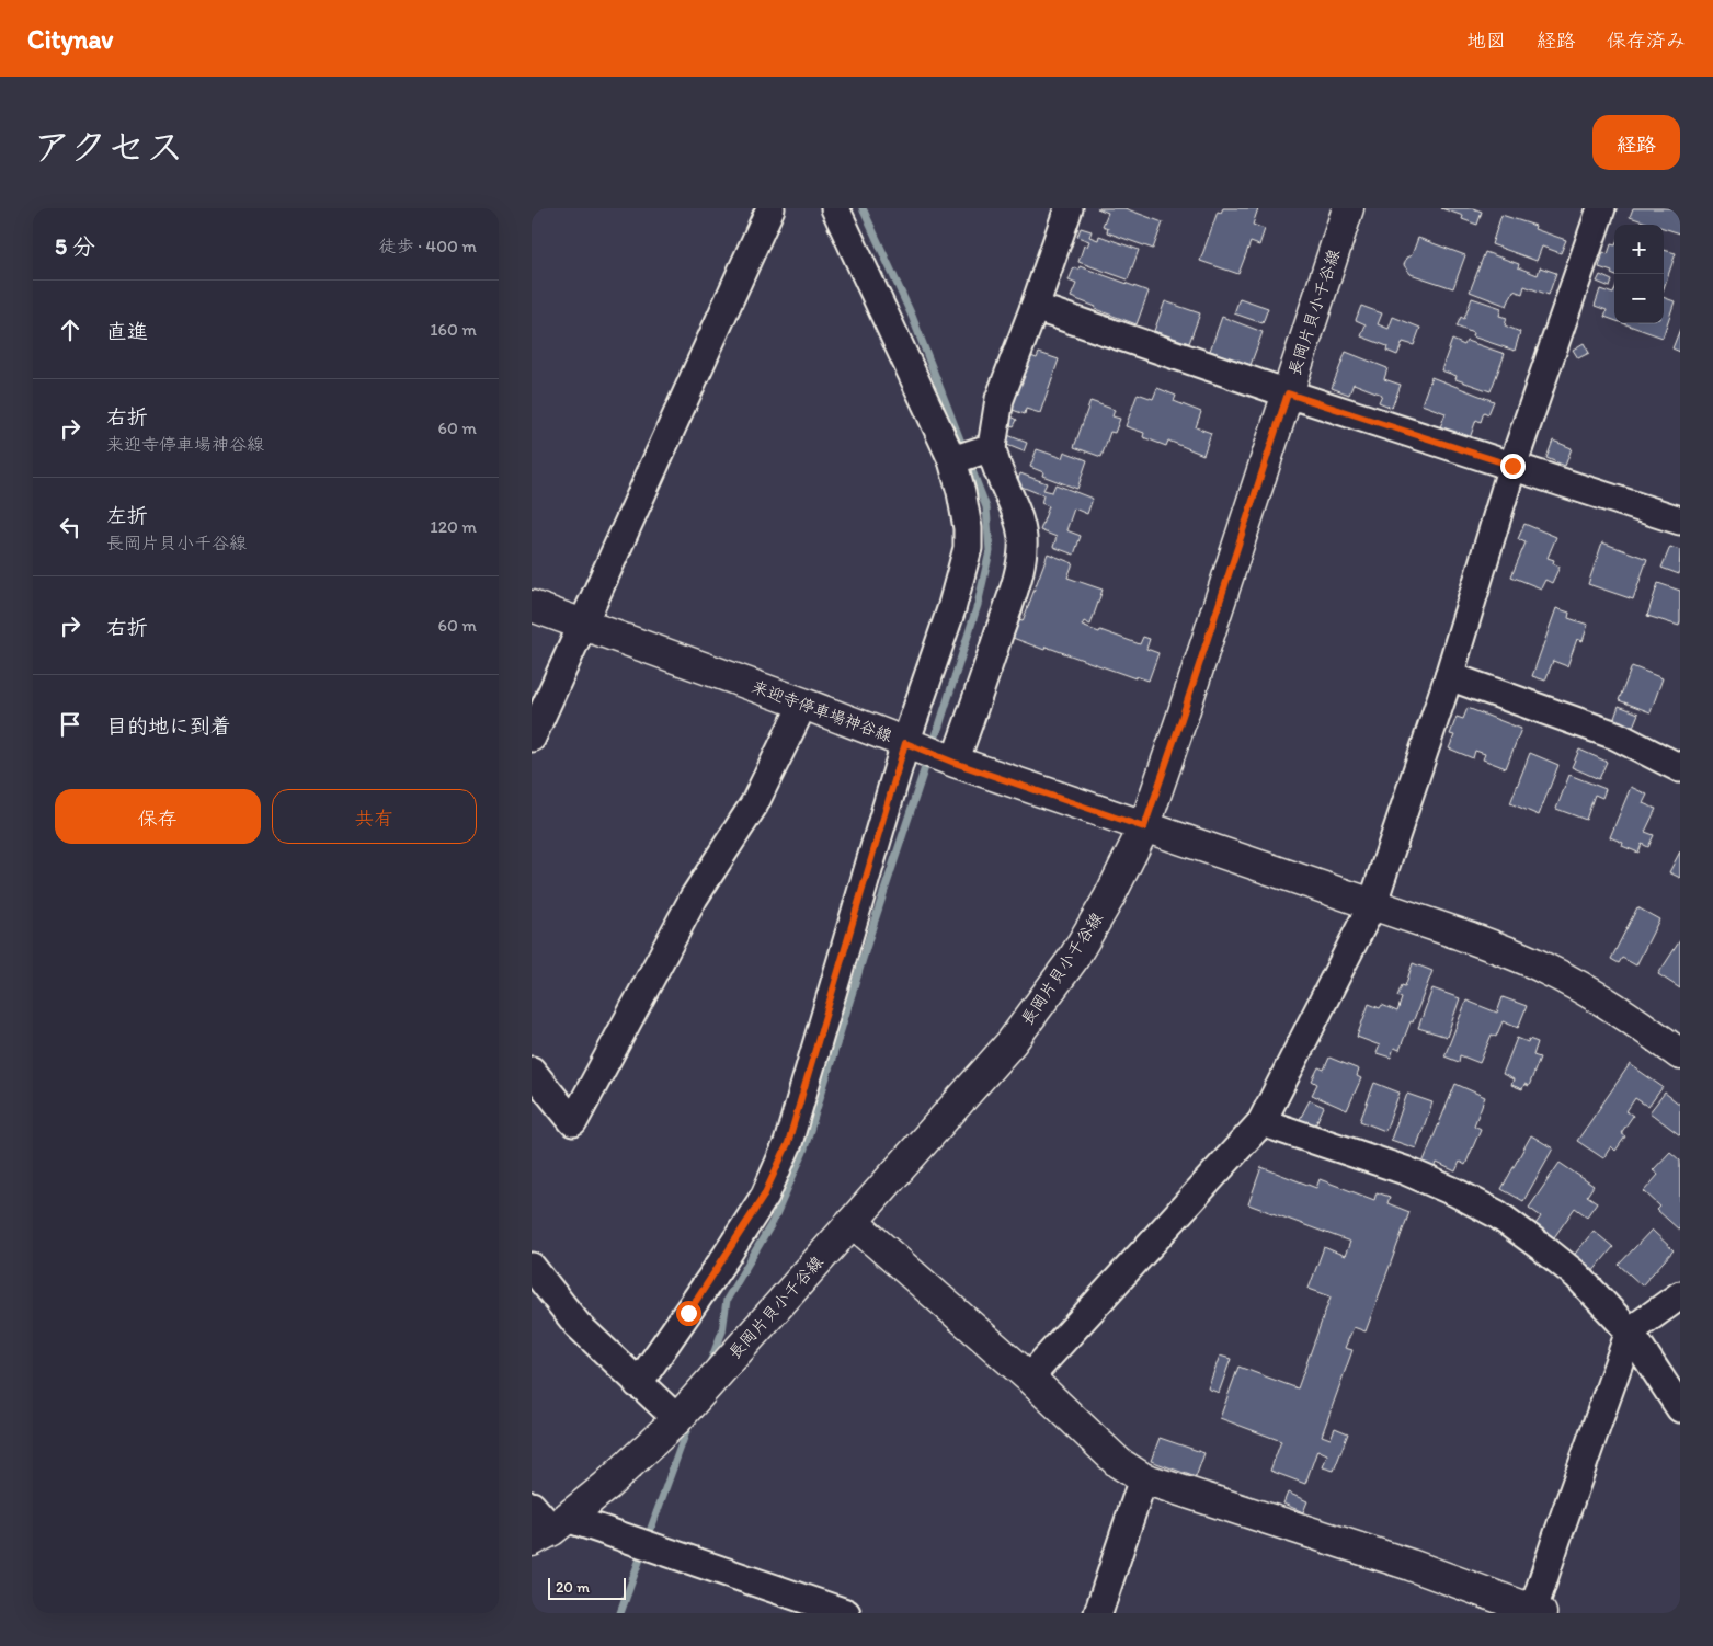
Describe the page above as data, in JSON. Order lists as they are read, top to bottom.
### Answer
{
  "streets": {
    "main road": ["長岡片貝小千谷線", "来迎寺停車場神谷線"]
  },
  "crossings": [
    ["長岡片貝小千谷線", "来迎寺停車場神谷線"]
  ],
  "scale_bar": "20 m",
  "page": {
    "header": "Citynav",
    "nav": ["地図", "経路", "保存済み"],
    "title": "アクセス",
    "buttons": [
      "経路",
      ["保存", "共有"]
    ],
    "heading": ["5 分", "徒歩 · 400 m"],
    "map_buttons": ["+", "−"],
    "list": [
      ["直進", "160 m"],
      ["右折", "来迎寺停車場神谷線", "60 m"],
      ["左折", "長岡片貝小千谷線", "120 m"],
      ["右折", "60 m"],
      "目的地に到着"
    ],
    "scale": "20 m"
  }
}
